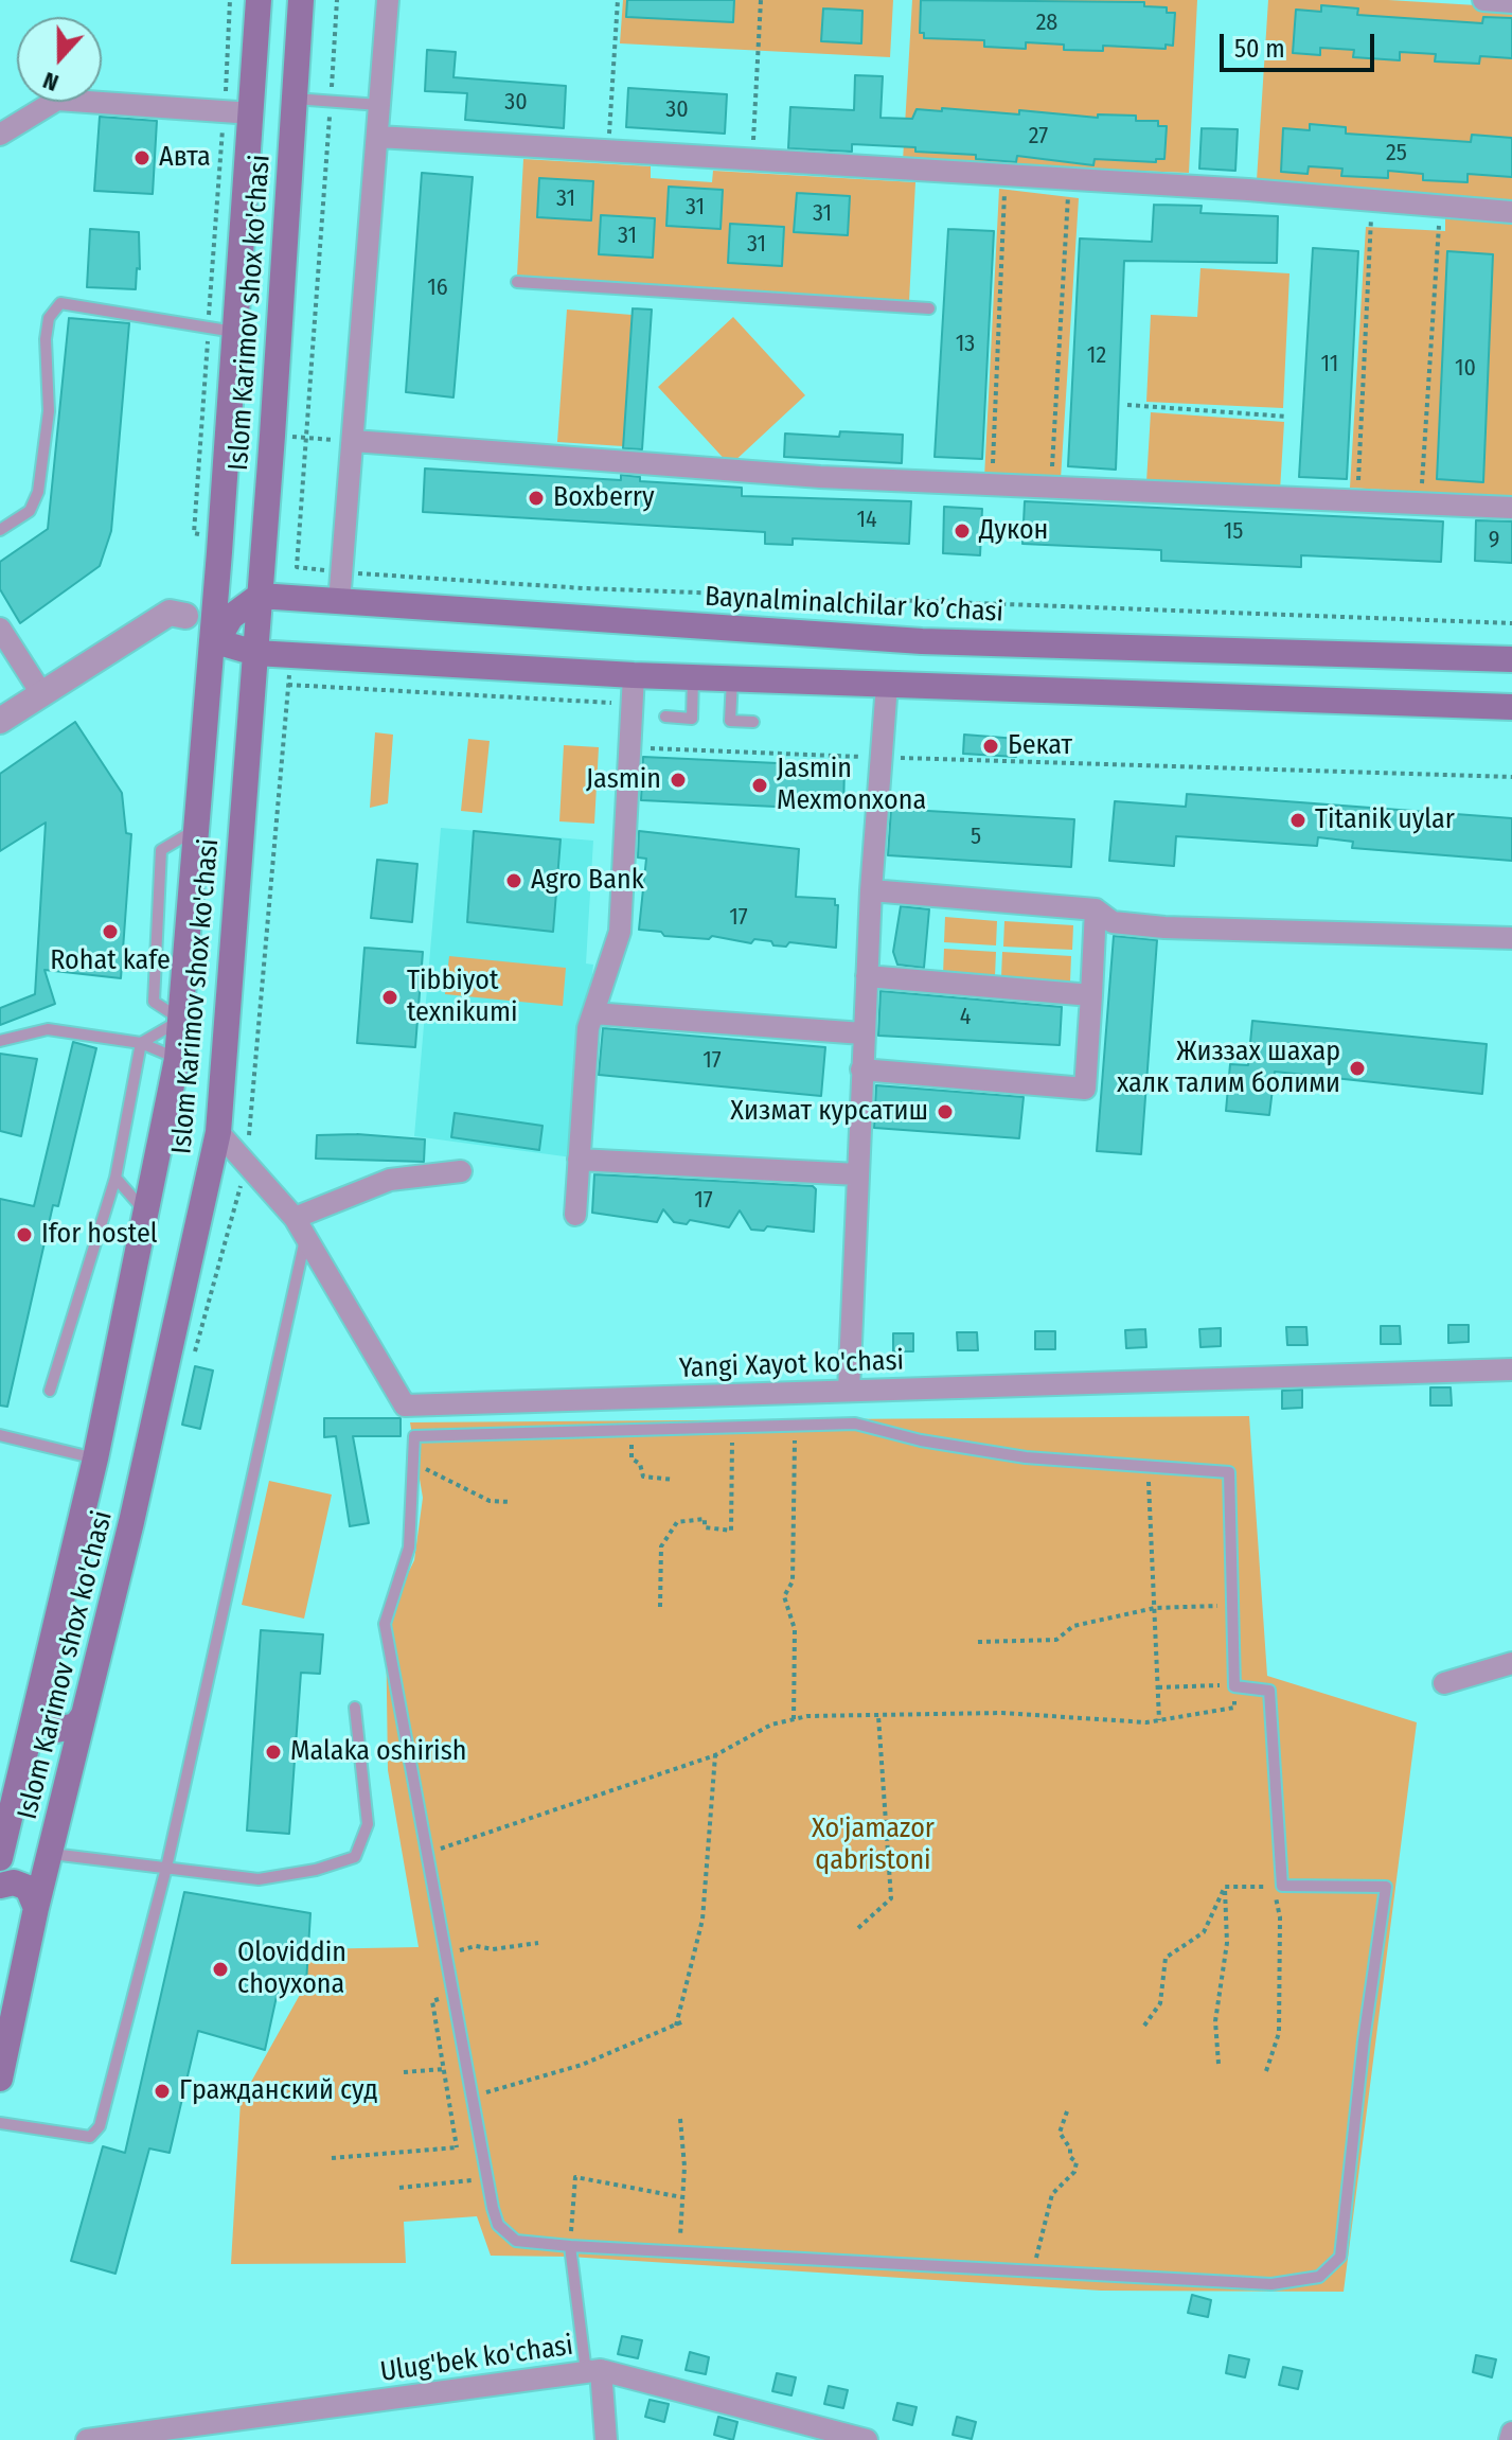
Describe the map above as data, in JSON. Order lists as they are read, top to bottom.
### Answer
{
  "streets": {
    "main road": ["Islom Karimov shox ko'chasi", "Baynalminalchilar ko’chasi"],
    "street": ["Yangi Xayot ko'chasi", "Ulug'bek ko'chasi"]
  },
  "crossings": [
    ["Islom Karimov shox ko'chasi", "Baynalminalchilar ko’chasi"],
    ["Islom Karimov shox ko'chasi", "Yangi Xayot ko'chasi"]
  ],
  "parks": ["Xo'jamazor qabristoni"],
  "places": [
    "Авта",
    "Boxberry",
    "Дукон",
    "Бекат",
    "Jasmin",
    "Jasmin Mexmonxona",
    "Titanik uylar",
    "Agro Bank",
    "Rohat kafe",
    "Tibbiyot texnikumi",
    "Жиззах шахар халк талим болими",
    "Хизмат курсатиш",
    "Ifor hostel",
    "Malaka oshirish",
    "Oloviddin choyxona",
    "Гражданский суд"
  ],
  "house_numbers": [
    "28",
    "30",
    "30",
    "27",
    "25",
    "31",
    "31",
    "31",
    "31",
    "31",
    "16",
    "13",
    "12",
    "11",
    "10",
    "14",
    "15",
    "9",
    "5",
    "17",
    "4",
    "17",
    "17"
  ],
  "scale_bar": "50 m",
  "north": "bottom"
}
